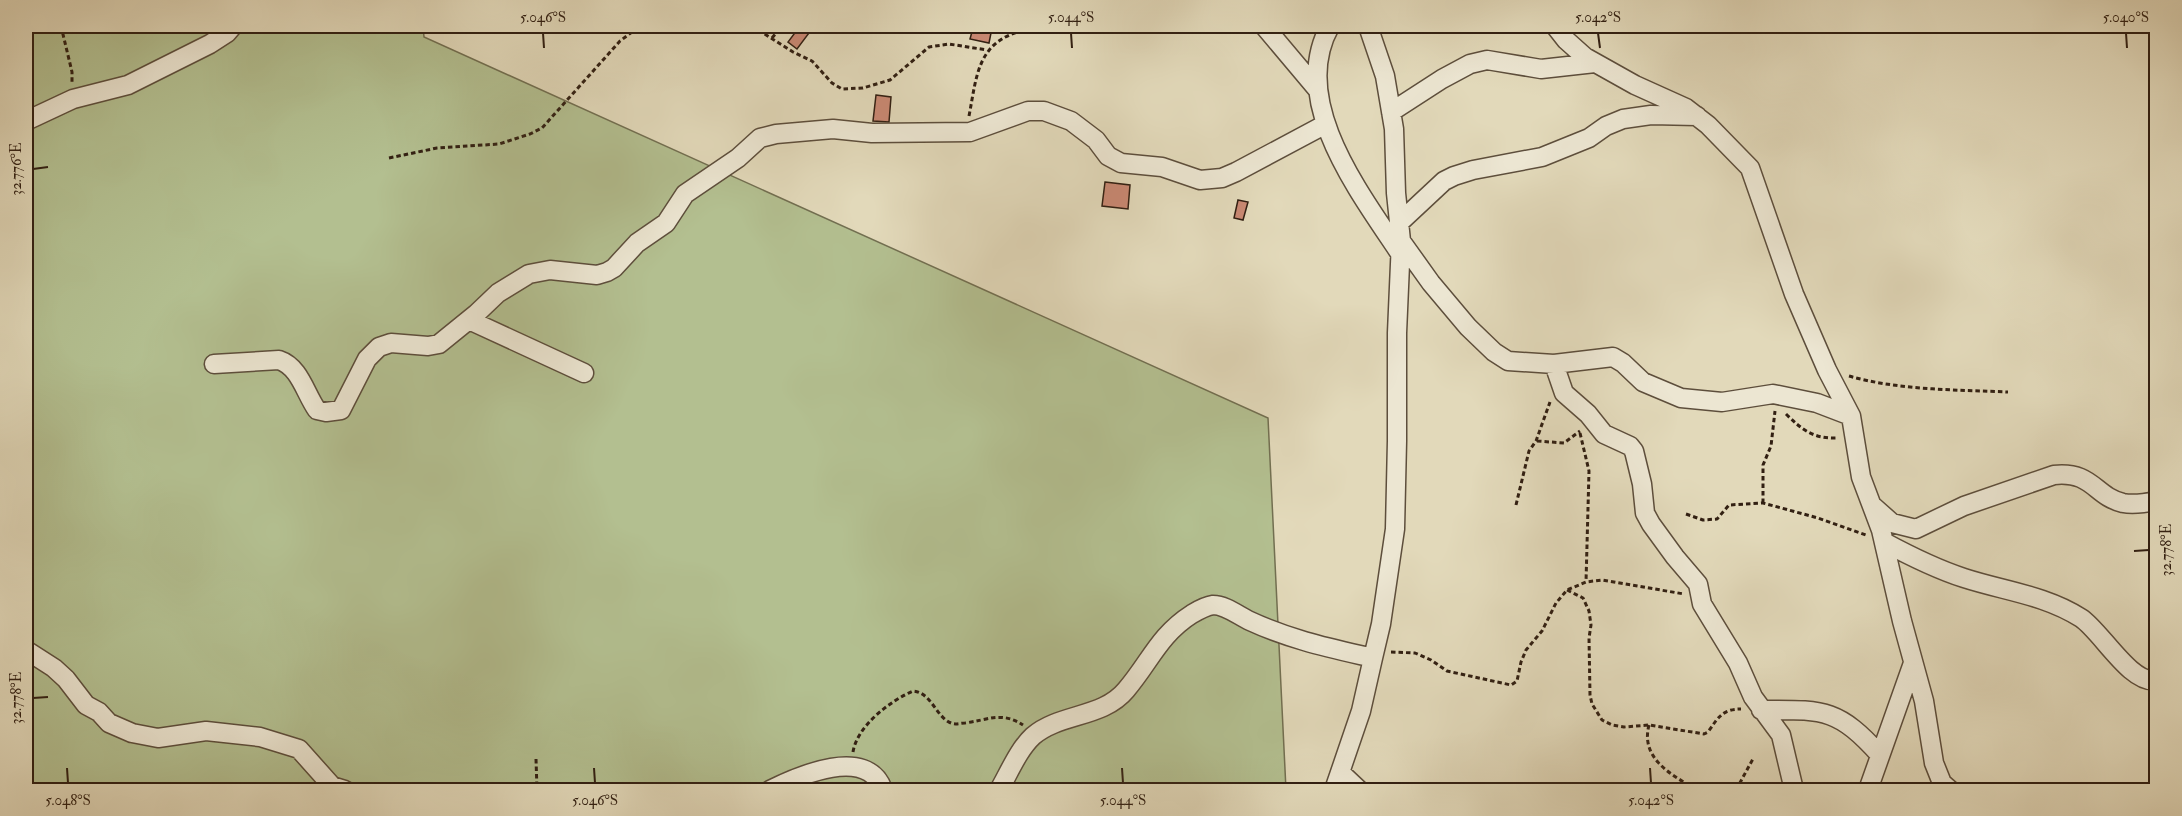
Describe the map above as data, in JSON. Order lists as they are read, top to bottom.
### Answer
{
  "coordinates": [
    "5.046°S",
    "5.044°S",
    "5.042°S",
    "5.040°S",
    "32.776°E",
    "32.778°E",
    "5.048°S"
  ]
}
